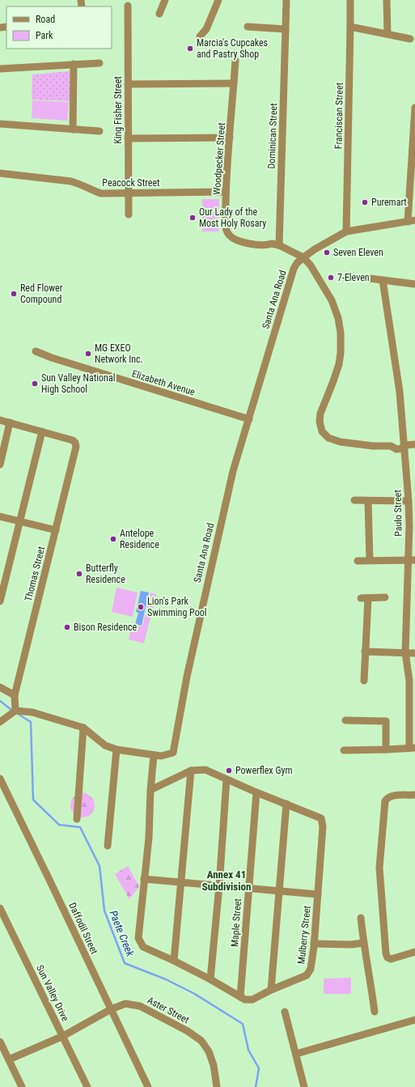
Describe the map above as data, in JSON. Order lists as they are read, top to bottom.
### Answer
{
  "streets": {
    "street": [
      "King Fisher Street",
      "Franciscan Street",
      "Dominican Street",
      "Woodpecker Street",
      "Peacock Street",
      "Santa Ana Road",
      "Elizabeth Avenue",
      "Paulo Street",
      "Thomas Street",
      "Maple Street",
      "Daffodil Street",
      "Mulberry Street",
      "Sun Valley Drive",
      "Aster Street"
    ]
  },
  "crossings": [
    ["King Fisher Street", "Peacock Street"],
    ["Dominican Street", "Woodpecker Street"],
    ["Woodpecker Street", "Peacock Street"],
    ["Santa Ana Road", "Elizabeth Avenue"],
    ["Santa Ana Road", "Thomas Street"],
    ["Maple Street", "Mulberry Street"],
    ["Daffodil Street", "Aster Street"],
    ["Sun Valley Drive", "Aster Street"]
  ],
  "districts": ["Annex 41 Subdivision"],
  "water": ["Paete Creek"],
  "places": [
    "Marcia's Cupcakes and Pastry Shop",
    "Puremart",
    "Our Lady of the Most Holy Rosary",
    "Seven Eleven",
    "7-Eleven",
    "Red Flower Compound",
    "MG EXEO Network Inc.",
    "Sun Valley National High School",
    "Antelope Residence",
    "Butterfly Residence",
    "Lion's Park Swimming Pool",
    "Bison Residence",
    "Powerflex Gym"
  ],
  "legend": ["Road", "Park"]
}
